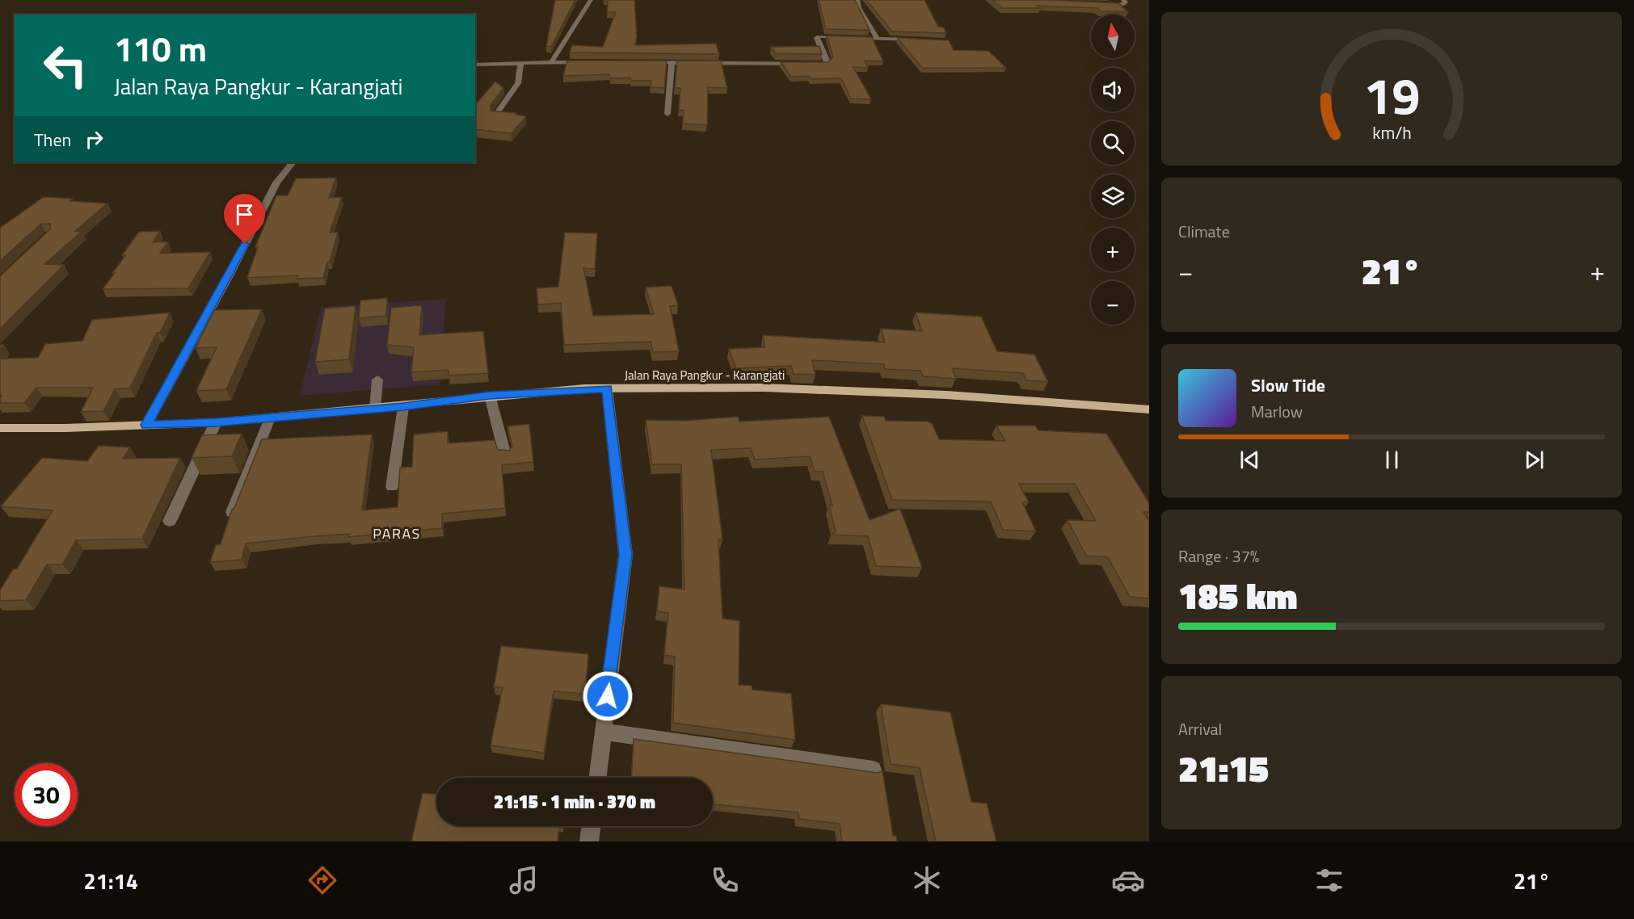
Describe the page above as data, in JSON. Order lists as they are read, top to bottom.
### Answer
{
  "streets": {
    "main road": ["Jalan Raya Pangkur - Karangjati"]
  },
  "districts": ["PARAS"],
  "north": "top",
  "page": {
    "map_buttons": ["+", "−"],
    "turn": ["110 m", "Jalan Raya Pangkur - Karangjati"],
    "then": "Then",
    "tile": [
      "Climate",
      ["Range · 37%", "185 km"],
      ["Arrival", "21:15"]
    ],
    "heat": ["−", "21°", "+"],
    "song": ["Slow Tide", "Marlow"],
    "limit": "30",
    "trip": "21:15 · 1 min · 370 m",
    "tabs": ["21:14", "21°"],
    "gauge": ["19", "km/h"]
  }
}
